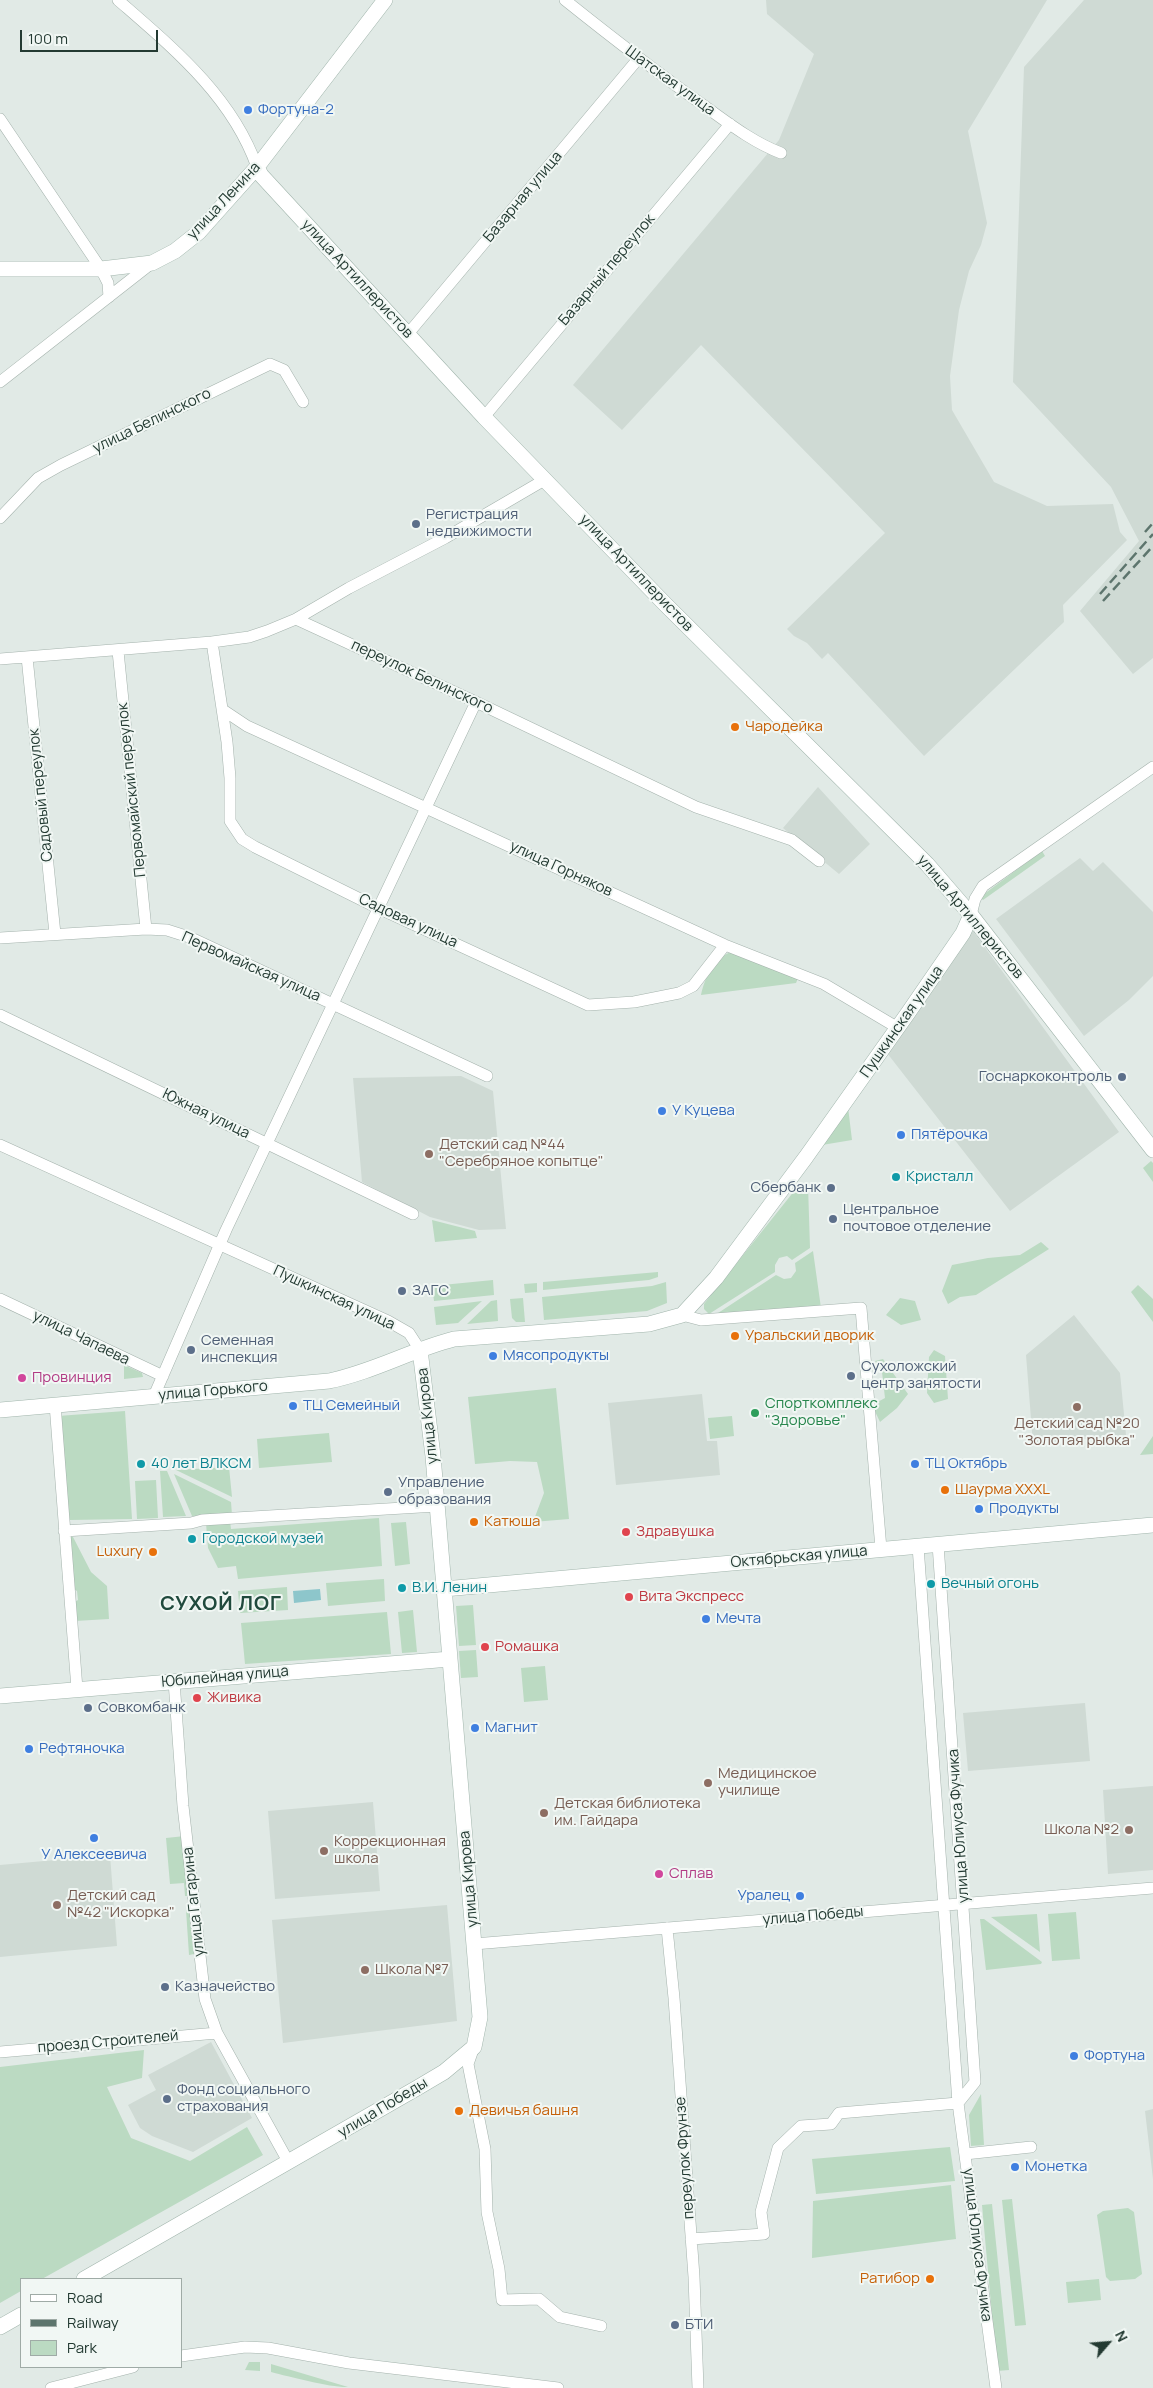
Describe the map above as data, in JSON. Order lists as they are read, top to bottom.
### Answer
{
  "streets": {
    "street": [
      "Шатская улица",
      "Базарная улица",
      "улица Ленина",
      "Базарный переулок",
      "улица Артиллеристов",
      "улица Белинского",
      "переулок Белинского",
      "Первомайский переулок",
      "Садовый переулок",
      "улица Горняков",
      "Садовая улица",
      "Первомайская улица",
      "Пушкинская улица",
      "Южная улица",
      "улица Чапаева",
      "улица Горького",
      "улица Кирова",
      "Октябрьская улица",
      "Юбилейная улица",
      "улица Юлиуса Фучика",
      "улица Гагарина",
      "улица Победы",
      "проезд Строителей",
      "переулок Фрунзе"
    ]
  },
  "crossings": [
    ["Шатская улица", "Базарная улица"],
    ["Шатская улица", "Базарный переулок"],
    ["Базарная улица", "улица Артиллеристов"],
    ["улица Ленина", "улица Артиллеристов"],
    ["Базарный переулок", "улица Артиллеристов"],
    ["улица Артиллеристов", "Пушкинская улица"],
    ["Первомайский переулок", "Первомайская улица"],
    ["Садовый переулок", "Первомайская улица"],
    ["улица Горняков", "Садовая улица"],
    ["улица Горняков", "Пушкинская улица"],
    ["Пушкинская улица", "улица Горького"],
    ["Пушкинская улица", "улица Кирова"],
    ["улица Горького", "улица Кирова"],
    ["улица Кирова", "Октябрьская улица"],
    ["улица Кирова", "Юбилейная улица"],
    ["улица Кирова", "улица Победы"],
    ["Октябрьская улица", "улица Юлиуса Фучика"],
    ["Юбилейная улица", "улица Гагарина"],
    ["улица Юлиуса Фучика", "улица Победы"],
    ["улица Гагарина", "улица Победы"],
    ["улица Гагарина", "проезд Строителей"],
    ["улица Победы", "переулок Фрунзе"]
  ],
  "districts": ["СУХОЙ ЛОГ"],
  "places": [
    "Фортуна-2",
    "Регистрация недвижимости",
    "Чародейка",
    "Госнаркоконтроль",
    "У Куцева",
    "Пятёрочка",
    "Детский сад №44 \"Серебряное копытце\"",
    "Кристалл",
    "Сбербанк",
    "Центральное почтовое отделение",
    "ЗАГС",
    "Уральский дворик",
    "Семенная инспекция",
    "Мясопродукты",
    "Сухоложский центр занятости",
    "Провинция",
    "ТЦ Семейный",
    "Детский сад №20 \"Золотая рыбка\"",
    "Спорткомплекс \"Здоровье\"",
    "40 лет ВЛКСМ",
    "ТЦ Октябрь",
    "Шаурма XXXL",
    "Управление образования",
    "Продукты",
    "Катюша",
    "Здравушка",
    "Городской музей",
    "Luxury",
    "Вечный огонь",
    "В.И. Ленин",
    "Вита Экспресс",
    "Мечта",
    "Ромашка",
    "Живика",
    "Совкомбанк",
    "Магнит",
    "Рефтяночка",
    "Медицинское училище",
    "Детская библиотека им. Гайдара",
    "Школа №2",
    "У Алексеевича",
    "Коррекционная школа",
    "Сплав",
    "Уралец",
    "Детский сад №42 \"Искорка\"",
    "Школа №7",
    "Казначейство",
    "Фортуна",
    "Фонд социального страхования",
    "Девичья башня",
    "Монетка",
    "Ратибор",
    "БТИ"
  ],
  "legend": ["Road", "Railway", "Park"],
  "scale_bar": "100 m",
  "north": "top right"
}
